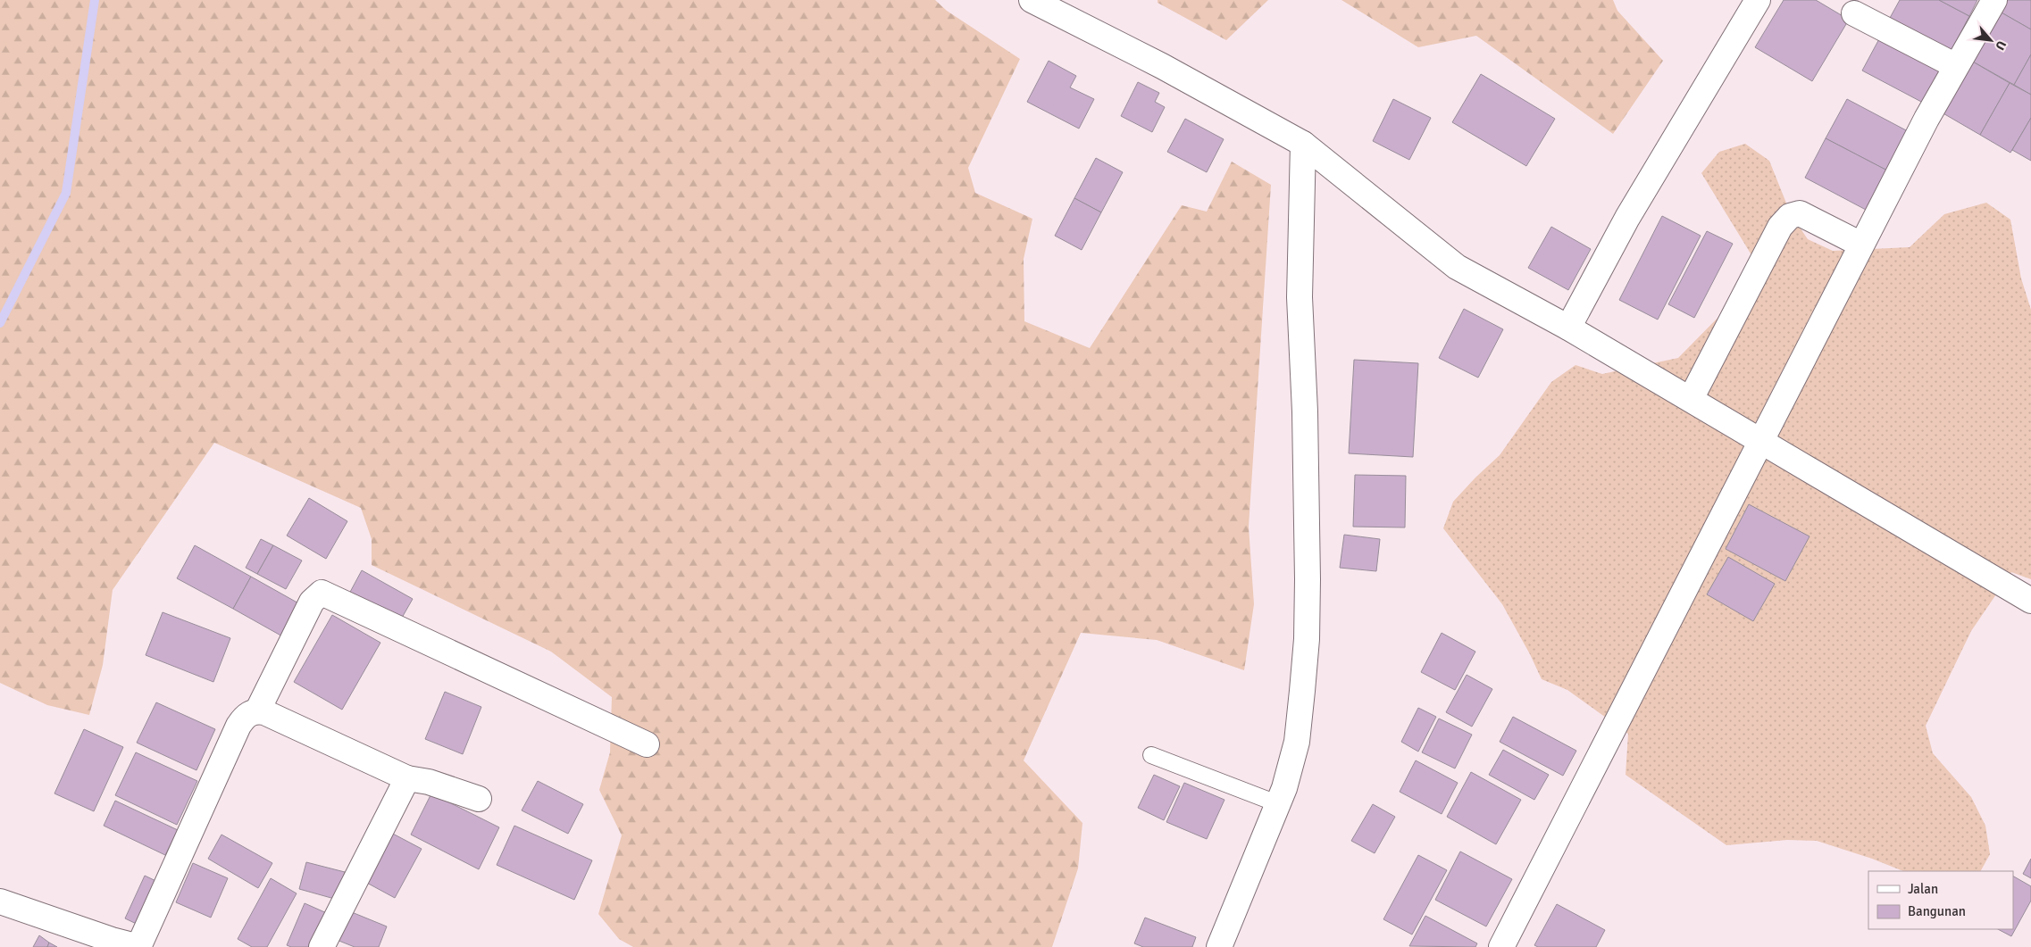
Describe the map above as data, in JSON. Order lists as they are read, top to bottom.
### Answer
{
  "legend": ["Jalan", "Bangunan"],
  "north": "bottom right"
}
